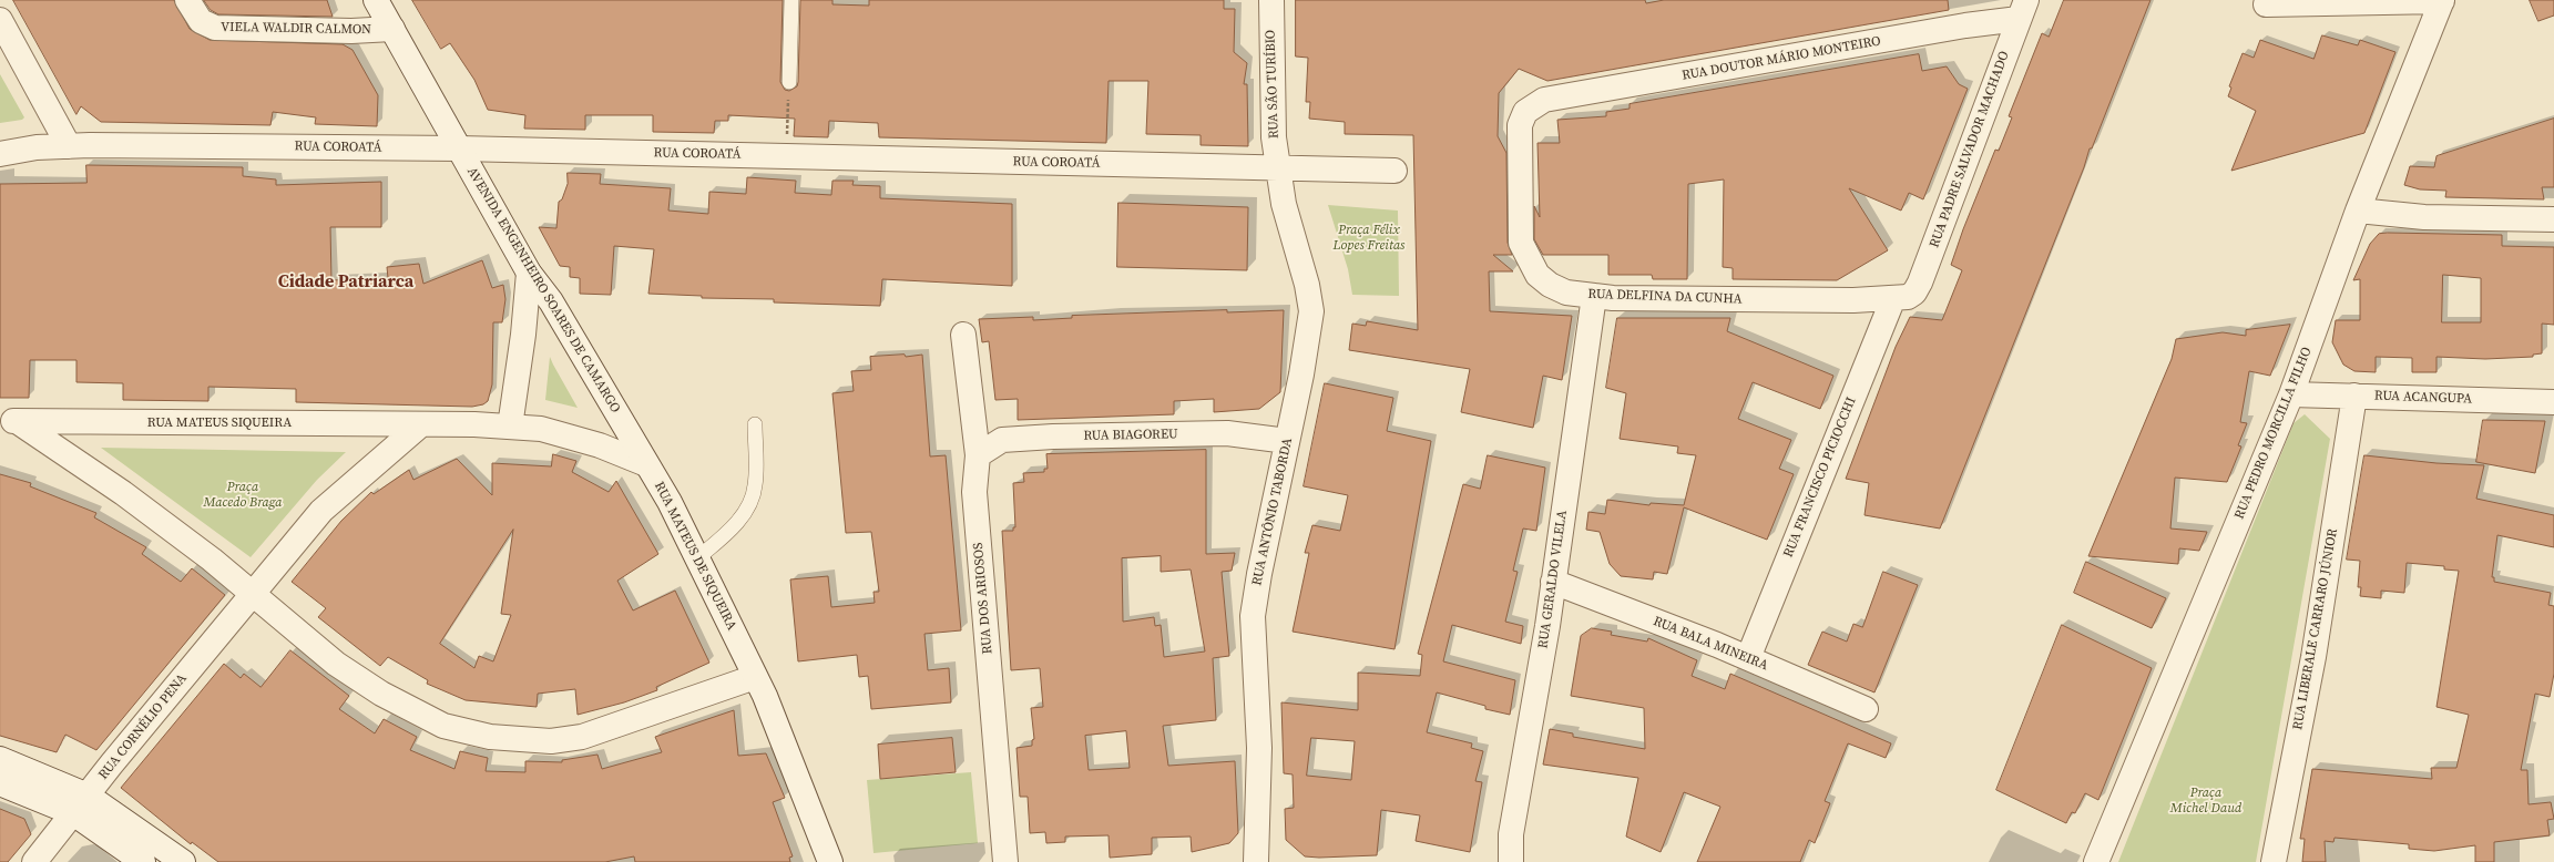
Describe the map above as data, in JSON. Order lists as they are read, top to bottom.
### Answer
{
  "streets": {
    "street": [
      "VIELA WALDIR CALMON",
      "RUA DOUTOR MÁRIO MONTEIRO",
      "RUA SÃO TURÍBIO",
      "RUA COROATÁ",
      "RUA PADRE SALVADOR MACHADO",
      "AVENIDA ENGENHEIRO SOARES DE CAMARGO",
      "RUA DELFINA DA CUNHA",
      "RUA ACANGUPA",
      "RUA MATEUS SIQUEIRA",
      "RUA PEDRO MORCILLA FILHO",
      "RUA BIAGOREU",
      "RUA FRANCISCO PICIOCCHI",
      "RUA ANTÔNIO TABORDA",
      "RUA MATEUS DE SIQUEIRA",
      "RUA GERALDO VILELA",
      "RUA DOS ARIOSOS",
      "RUA LIBERALE CARRARO JÚNIOR",
      "RUA BALA MINEIRA",
      "RUA CORNÉLIO PENA"
    ]
  },
  "crossings": [
    ["VIELA WALDIR CALMON", "AVENIDA ENGENHEIRO SOARES DE CAMARGO"],
    ["RUA DOUTOR MÁRIO MONTEIRO", "RUA PADRE SALVADOR MACHADO"],
    ["RUA DOUTOR MÁRIO MONTEIRO", "RUA DELFINA DA CUNHA"],
    ["RUA SÃO TURÍBIO", "RUA COROATÁ"],
    ["RUA SÃO TURÍBIO", "RUA ANTÔNIO TABORDA"],
    ["RUA COROATÁ", "AVENIDA ENGENHEIRO SOARES DE CAMARGO"],
    ["RUA COROATÁ", "RUA ANTÔNIO TABORDA"],
    ["RUA PADRE SALVADOR MACHADO", "RUA DELFINA DA CUNHA"],
    ["RUA PADRE SALVADOR MACHADO", "RUA FRANCISCO PICIOCCHI"],
    ["AVENIDA ENGENHEIRO SOARES DE CAMARGO", "RUA MATEUS DE SIQUEIRA"],
    ["RUA DELFINA DA CUNHA", "RUA FRANCISCO PICIOCCHI"],
    ["RUA DELFINA DA CUNHA", "RUA GERALDO VILELA"],
    ["RUA ACANGUPA", "RUA PEDRO MORCILLA FILHO"],
    ["RUA ACANGUPA", "RUA LIBERALE CARRARO JÚNIOR"],
    ["RUA BIAGOREU", "RUA ANTÔNIO TABORDA"],
    ["RUA BIAGOREU", "RUA DOS ARIOSOS"],
    ["RUA FRANCISCO PICIOCCHI", "RUA BALA MINEIRA"],
    ["RUA GERALDO VILELA", "RUA BALA MINEIRA"]
  ],
  "districts": ["Cidade Patriarca"],
  "parks": ["Praça Félix Lopes Freitas", "Praça Macedo Braga", "Praça Michel Daud"]
}
